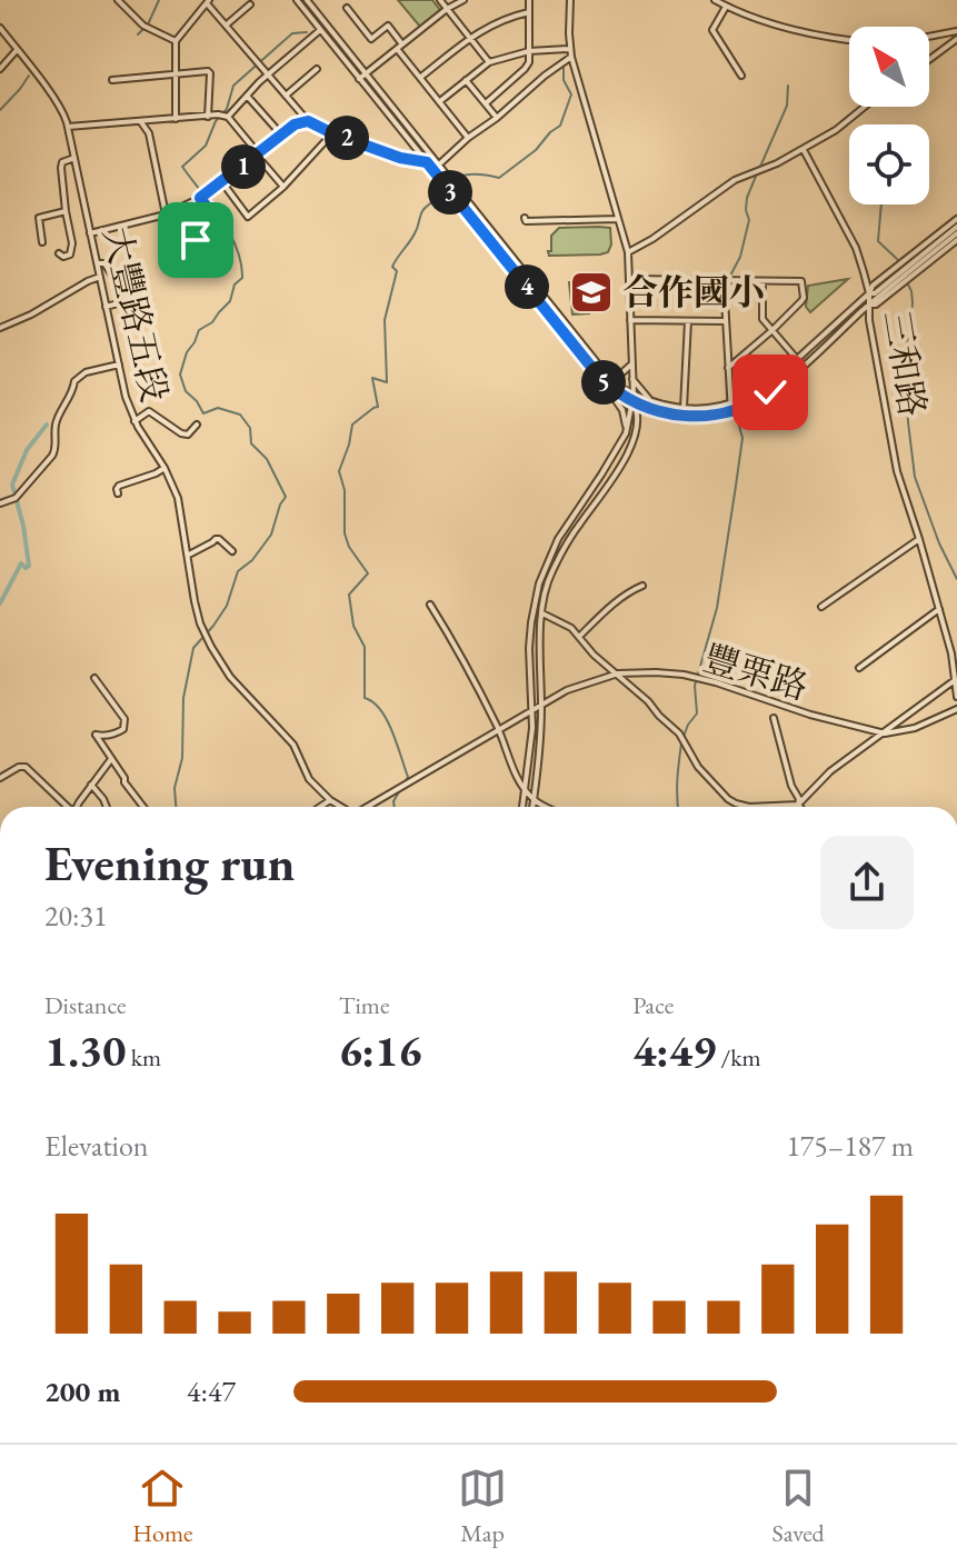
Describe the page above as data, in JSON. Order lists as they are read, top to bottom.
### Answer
{
  "streets": {
    "street": ["大豐路五段", "三和路", "豐栗路"]
  },
  "places": {
    "school or university": ["合作國小"]
  },
  "north": "top left",
  "page": {
    "pins": [
      "2",
      "1",
      "3",
      "4",
      "5"
    ],
    "heading": ["Evening run", "20:31"],
    "stats": [
      ["Distance", "1.30 km"],
      ["Time", "6:16"],
      ["Pace", "4:49 /km"]
    ],
    "chart": ["Elevation", "175–187 m"],
    "list": [
      {
        "name": "200 m",
        "note": "4:47"
      }
    ],
    "tabs": ["Home", "Map", "Saved"]
  }
}
